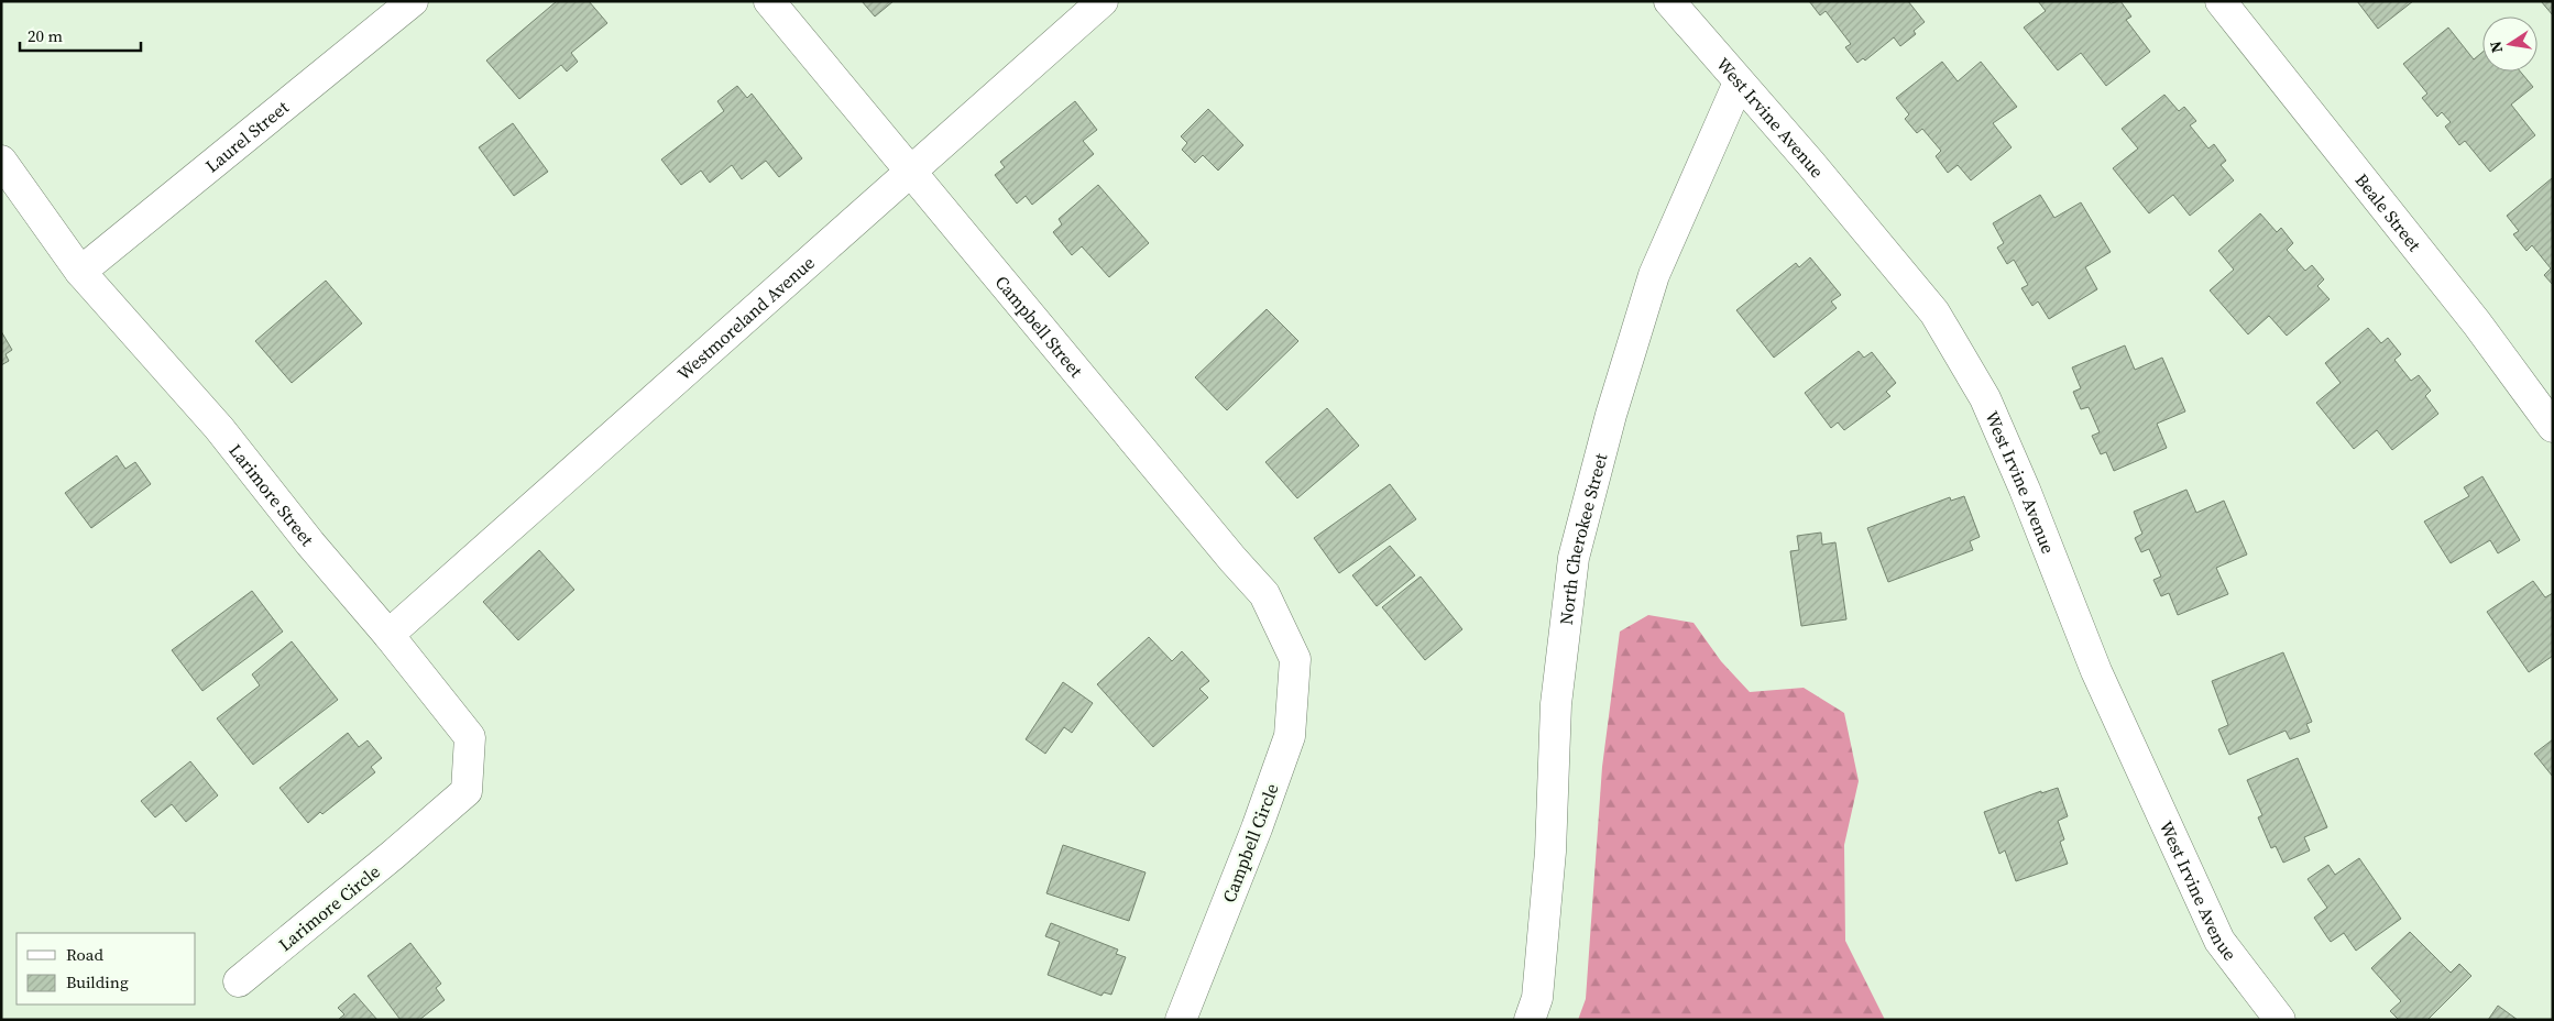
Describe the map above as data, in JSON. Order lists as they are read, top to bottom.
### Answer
{
  "streets": {
    "street": [
      "West Irvine Avenue",
      "Laurel Street",
      "Beale Street",
      "Westmoreland Avenue",
      "Campbell Street",
      "Larimore Street",
      "North Cherokee Street",
      "Campbell Circle",
      "Larimore Circle"
    ]
  },
  "crossings": [
    ["West Irvine Avenue", "North Cherokee Street"],
    ["Laurel Street", "Larimore Street"],
    ["Westmoreland Avenue", "Campbell Street"],
    ["Westmoreland Avenue", "Larimore Street"],
    ["Campbell Street", "Campbell Circle"],
    ["Larimore Street", "Larimore Circle"]
  ],
  "legend": ["Road", "Building"],
  "scale_bar": "20 m",
  "north": "left"
}
